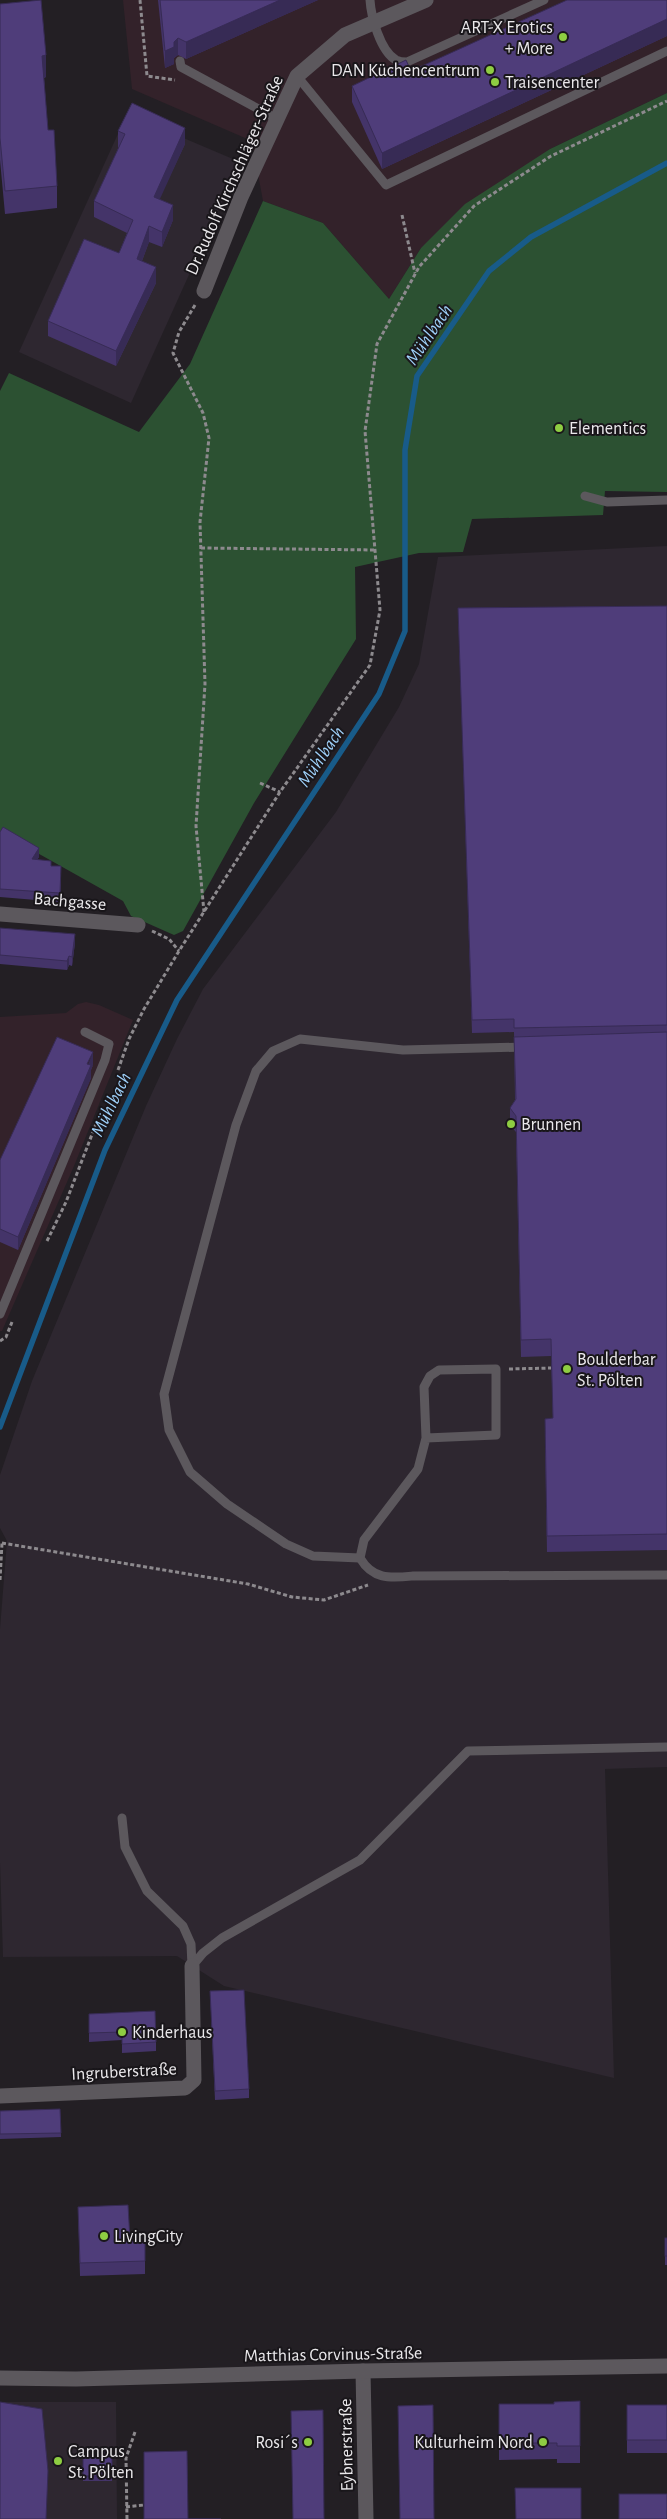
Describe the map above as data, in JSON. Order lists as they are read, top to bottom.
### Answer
{
  "streets": {
    "street": [
      "Dr.Rudolf Kirchschläger-Straße",
      "Bachgasse",
      "Ingruberstraße",
      "Matthias Corvinus-Straße",
      "Eybnerstraße"
    ]
  },
  "crossings": [
    ["Matthias Corvinus-Straße", "Eybnerstraße"]
  ],
  "water": ["Mühlbach"],
  "places": [
    "ART-X Erotics + More",
    "DAN Küchencentrum",
    "Traisencenter",
    "Elementics",
    "Brunnen",
    "Boulderbar St. Pölten",
    "Kinderhaus",
    "LivingCity",
    "Rosi´s",
    "Kulturheim Nord",
    "Campus St. Pölten"
  ]
}
